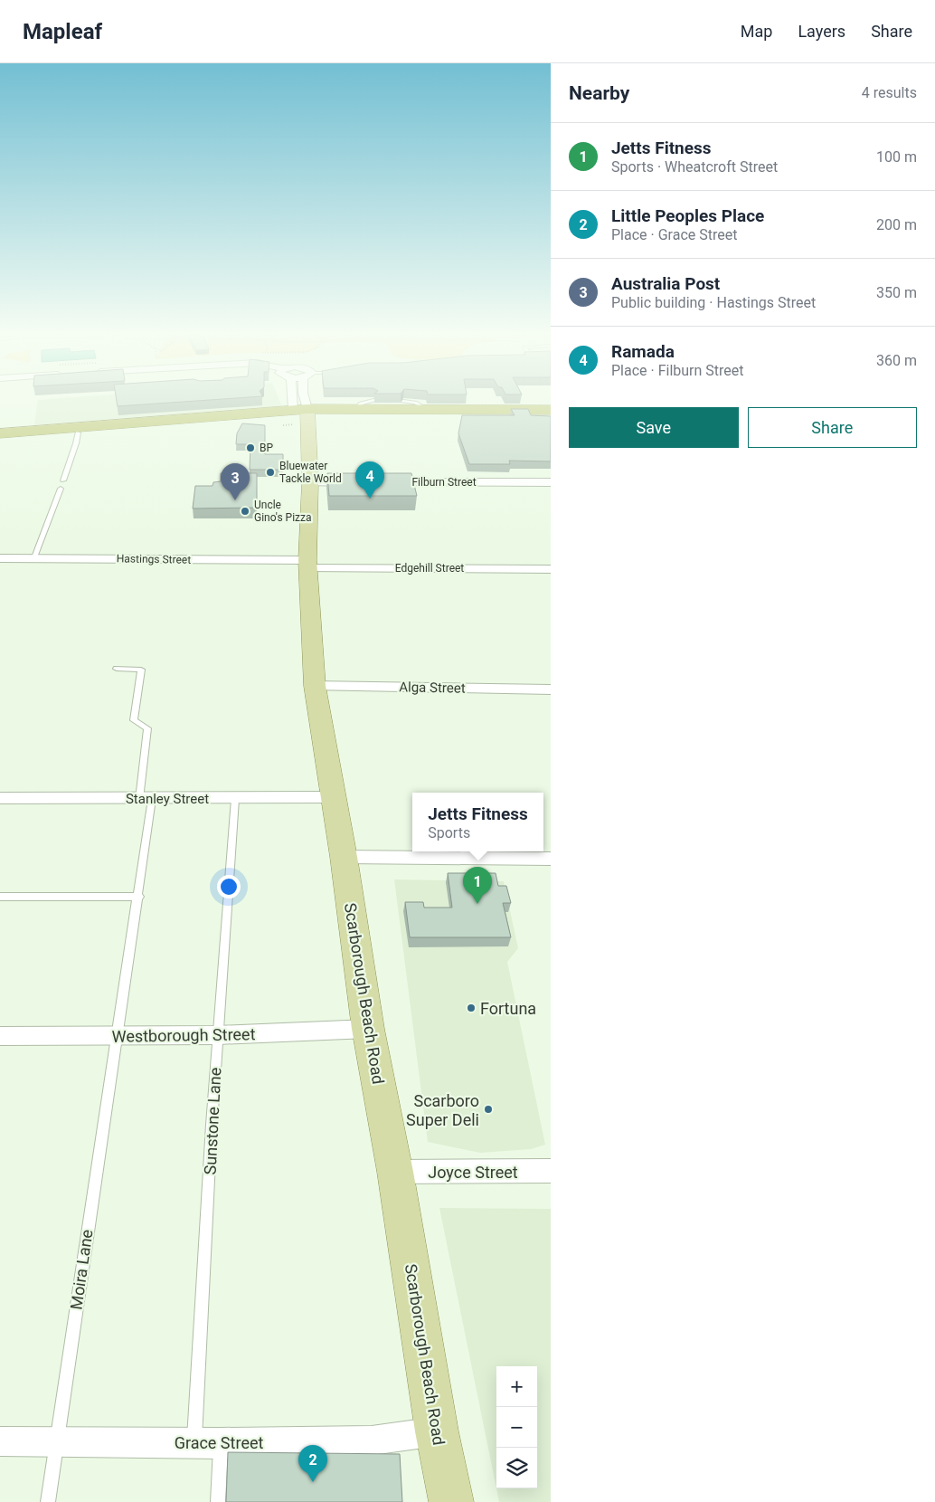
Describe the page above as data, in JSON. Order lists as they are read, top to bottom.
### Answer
{
  "streets": {
    "main road": ["Scarborough Beach Road"],
    "street": [
      "Filburn Street",
      "Hastings Street",
      "Edgehill Street",
      "Alga Street",
      "Stanley Street",
      "Westborough Street",
      "Joyce Street",
      "Grace Street"
    ],
    "lane": ["Sunstone Lane", "Moira Lane"]
  },
  "crossings": [
    ["Hastings Street", "Edgehill Street"],
    ["Hastings Street", "Scarborough Beach Road"],
    ["Edgehill Street", "Scarborough Beach Road"],
    ["Alga Street", "Scarborough Beach Road"],
    ["Stanley Street", "Scarborough Beach Road"],
    ["Stanley Street", "Sunstone Lane"],
    ["Stanley Street", "Moira Lane"],
    ["Scarborough Beach Road", "Westborough Street"],
    ["Scarborough Beach Road", "Joyce Street"],
    ["Scarborough Beach Road", "Grace Street"],
    ["Westborough Street", "Sunstone Lane"],
    ["Westborough Street", "Moira Lane"],
    ["Sunstone Lane", "Grace Street"],
    ["Moira Lane", "Grace Street"]
  ],
  "places": [
    "BP",
    "Bluewater Tackle World",
    "Uncle Gino's Pizza",
    "Fortuna",
    "Scarboro Super Deli"
  ],
  "page": {
    "header": "Mapleaf",
    "nav": ["Map", "Layers", "Share"],
    "heading": ["Nearby", "4 results"],
    "list": [
      {
        "mark": "1",
        "name": "Jetts Fitness",
        "note": "Sports · Wheatcroft Street",
        "value": "100 m"
      },
      {
        "mark": "2",
        "name": "Little Peoples Place",
        "note": "Place · Grace Street",
        "value": "200 m"
      },
      {
        "mark": "3",
        "name": "Australia Post",
        "note": "Public building · Hastings Street",
        "value": "350 m"
      },
      {
        "mark": "4",
        "name": "Ramada",
        "note": "Place · Filburn Street",
        "value": "360 m"
      }
    ],
    "buttons": ["Save", "Share"],
    "pins": [
      "4",
      "3",
      "1",
      "2"
    ],
    "popup": ["Jetts Fitness", "Sports"],
    "map_buttons": ["+", "−"]
  }
}
